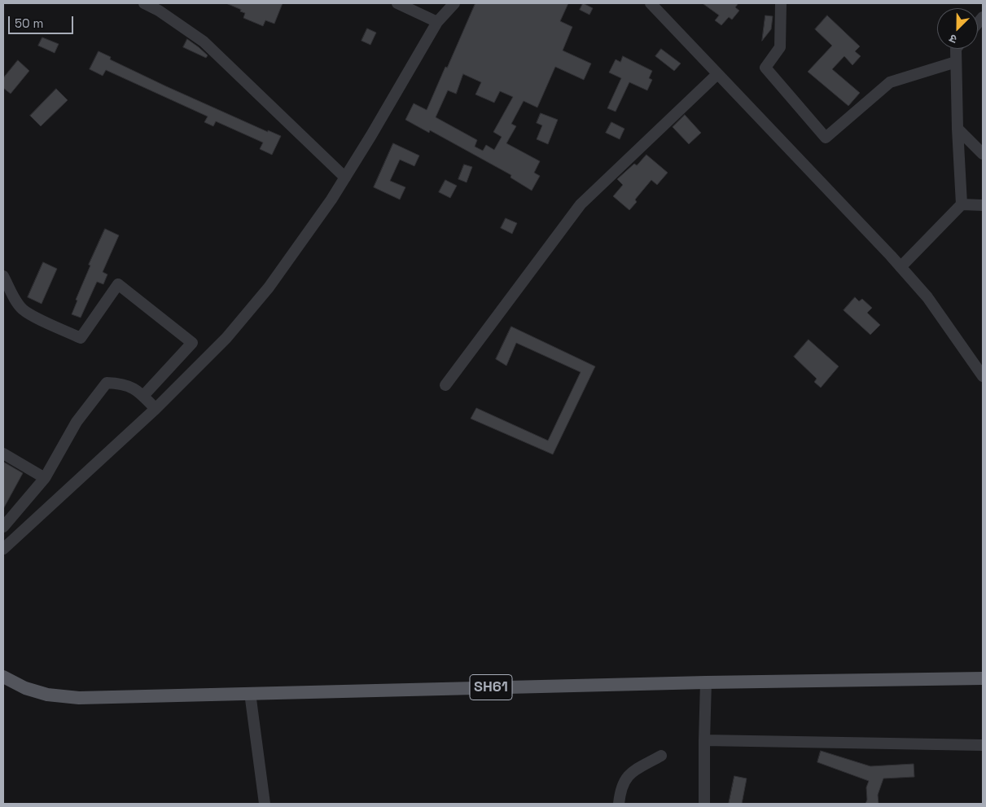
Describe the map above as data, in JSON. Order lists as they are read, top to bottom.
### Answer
{
  "streets": {
    "main road": ["SH61"]
  },
  "scale_bar": "50 m",
  "north": "bottom left"
}
